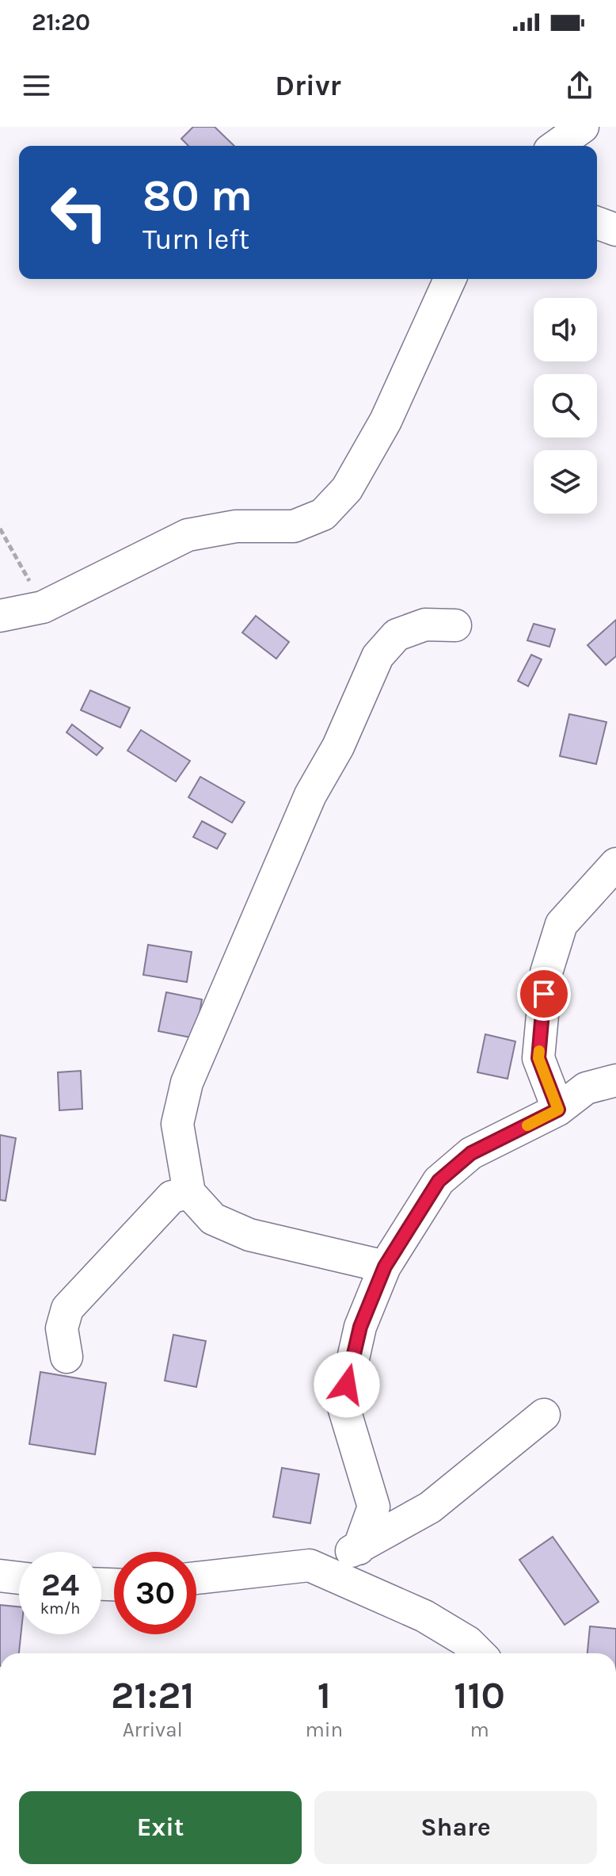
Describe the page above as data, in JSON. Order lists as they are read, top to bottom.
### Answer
{
  "page": {
    "status": "21:20",
    "header": "Drivr",
    "turn": ["80 m", "Turn left"],
    "speed": "24 km/h",
    "limit": "30",
    "eta": [
      "21:21",
      "Arrival",
      "1",
      "min",
      "110",
      "m"
    ],
    "buttons": ["Exit", "Share"]
  }
}
